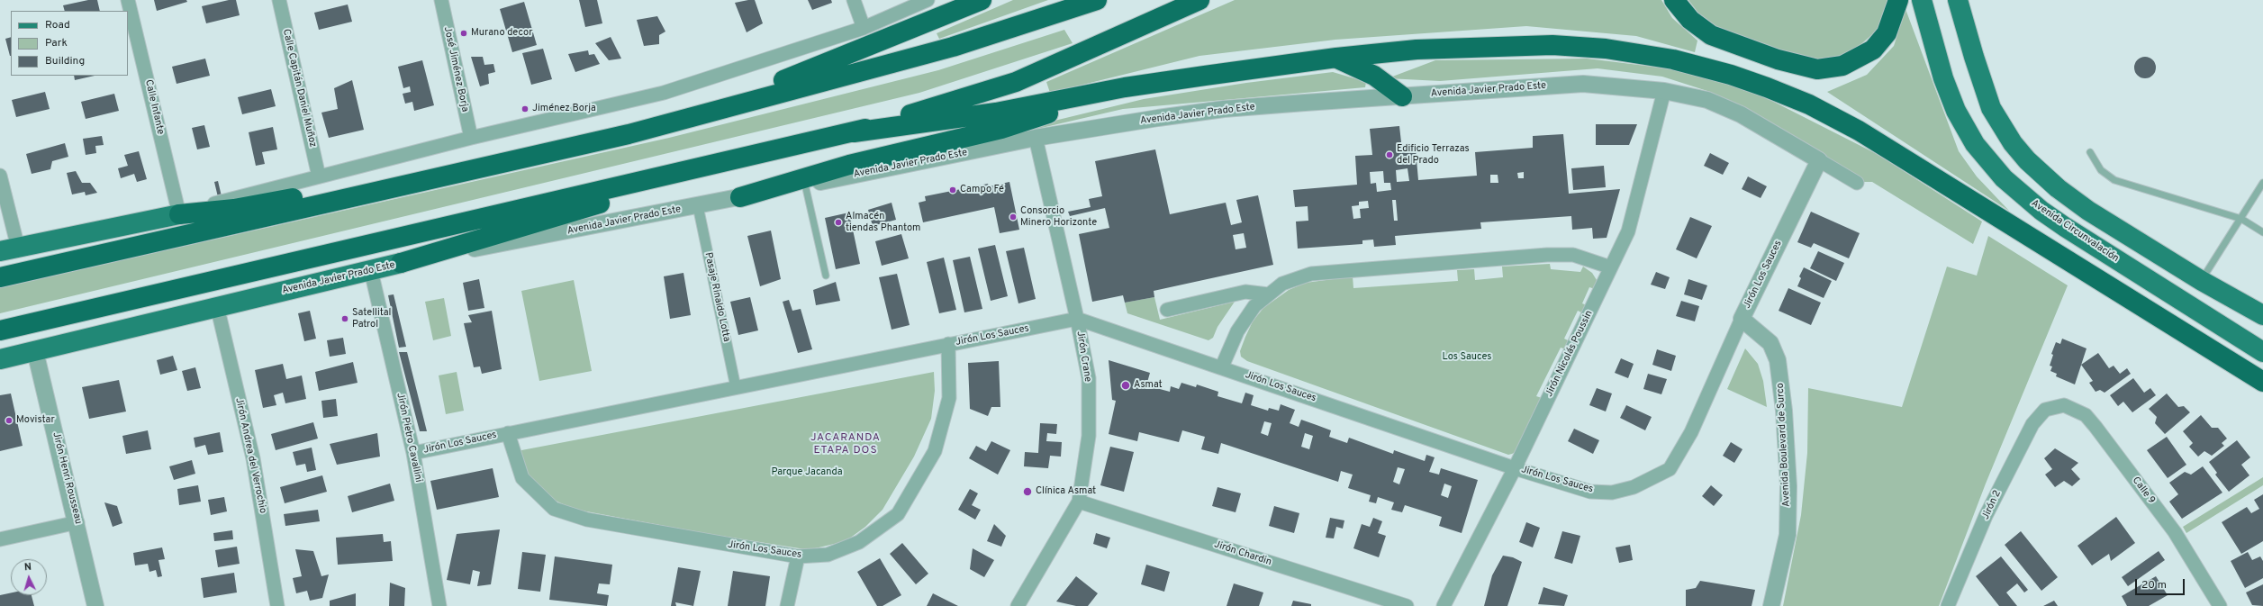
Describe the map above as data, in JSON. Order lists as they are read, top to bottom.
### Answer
{
  "streets": {
    "main road": ["Avenida Javier Prado Este", "Avenida Circunvalación"],
    "street": [
      "José Jiménez Borja",
      "Calle Capitán Daniel Muñoz",
      "Calle Infante",
      "Jirón Los Sauces",
      "Pasaje Rinaldo Lotta",
      "Jirón Nicolás Poussin",
      "Jirón Crane",
      "Jirón Pietro Cavallini",
      "Avenida Boulevard de Surco",
      "Jirón Andrea del Verrochio",
      "Jirón Henri Rousseau",
      "Calle 9",
      "Jirón 2",
      "Jirón Chardin"
    ]
  },
  "crossings": [
    ["Avenida Javier Prado Este", "Jirón Los Sauces"],
    ["Avenida Javier Prado Este", "Pasaje Rinaldo Lotta"],
    ["Avenida Javier Prado Este", "Jirón Nicolás Poussin"],
    ["Avenida Javier Prado Este", "Jirón Crane"],
    ["Avenida Javier Prado Este", "Jirón Pietro Cavallini"],
    ["Avenida Javier Prado Este", "Jirón Andrea del Verrochio"],
    ["Avenida Javier Prado Este", "Jirón Henri Rousseau"],
    ["Jirón Los Sauces", "Pasaje Rinaldo Lotta"],
    ["Jirón Los Sauces", "Jirón Nicolás Poussin"],
    ["Jirón Los Sauces", "Jirón Crane"],
    ["Jirón Los Sauces", "Jirón Pietro Cavallini"],
    ["Jirón Los Sauces", "Avenida Boulevard de Surco"],
    ["Jirón Crane", "Jirón Chardin"],
    ["Calle 9", "Jirón 2"]
  ],
  "districts": ["JACARANDA ETAPA DOS"],
  "parks": ["Los Sauces", "Parque Jacanda"],
  "places": [
    "Murano decor",
    "Jiménez Borja",
    "Edificio Terrazas del Prado",
    "Campo Fé",
    "Consorcio Minero Horizonte",
    "Almacén tiendas Phantom",
    "Satellital Patrol",
    "Asmat",
    "Movistar",
    "Clínica Asmat"
  ],
  "legend": ["Road", "Park", "Building"],
  "scale_bar": "20 m",
  "north": "top"
}
